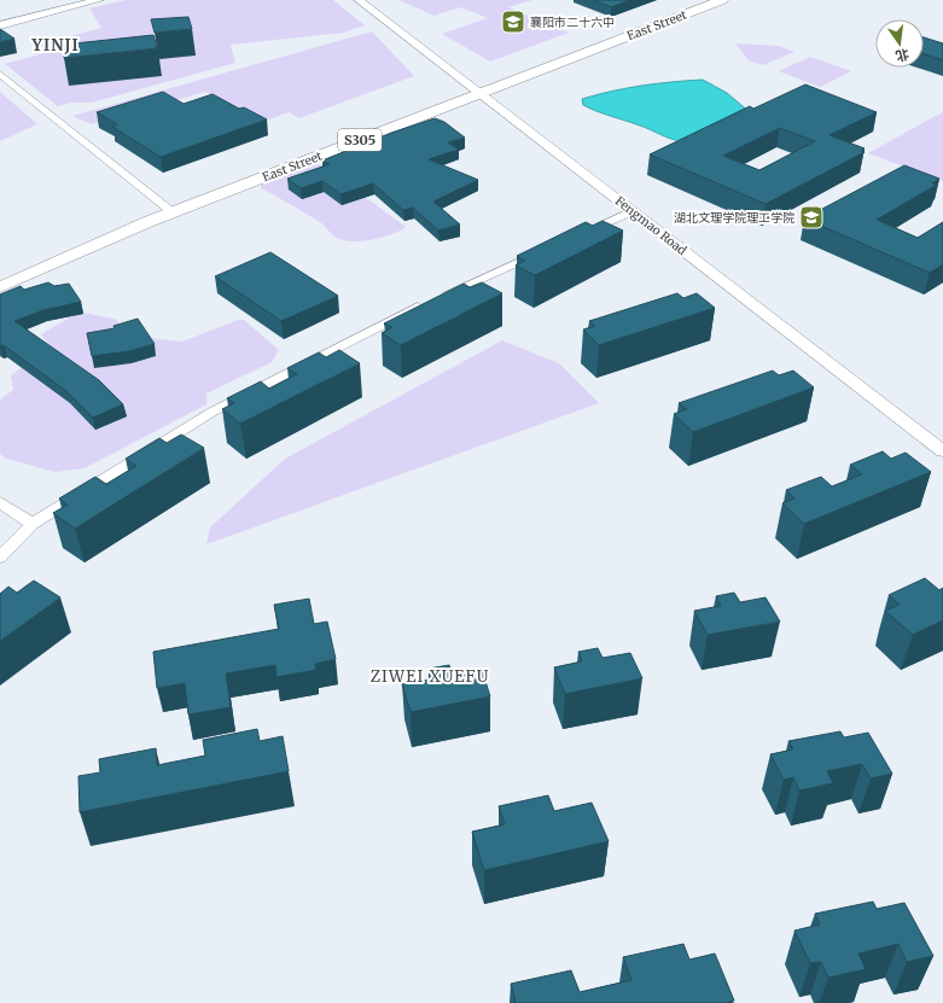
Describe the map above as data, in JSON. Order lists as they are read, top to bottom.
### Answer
{
  "streets": {
    "main road": ["East Street", "S305"],
    "street": ["Fengmao Road"]
  },
  "crossings": [
    ["East Street", "Fengmao Road"]
  ],
  "districts": ["YINJI", "ZIWEI XUEFU"],
  "places": {
    "school or university": ["襄阳市二十六中", "湖北文理学院理工学院"]
  },
  "north": "bottom"
}
